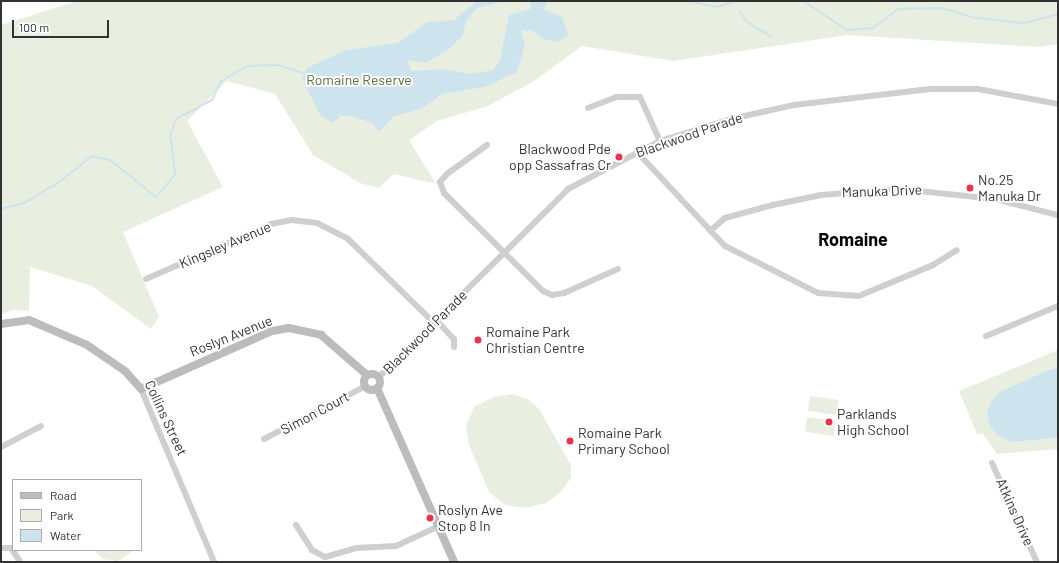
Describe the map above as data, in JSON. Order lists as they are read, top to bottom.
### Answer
{
  "streets": {
    "street": [
      "Blackwood Parade",
      "Manuka Drive",
      "Kingsley Avenue",
      "Roslyn Avenue",
      "Simon Court",
      "Collins Street",
      "Atkins Drive"
    ]
  },
  "crossings": [
    ["Blackwood Parade", "Kingsley Avenue"],
    ["Roslyn Avenue", "Collins Street"]
  ],
  "districts": ["Romaine"],
  "parks": ["Romaine Reserve"],
  "places": [
    "Blackwood Pde opp Sassafras Cr",
    "No.25 Manuka Dr",
    "Romaine Park Christian Centre",
    "Parklands High School",
    "Romaine Park Primary School",
    "Roslyn Ave Stop 8 In"
  ],
  "legend": ["Road", "Park", "Water"],
  "scale_bar": "100 m"
}
